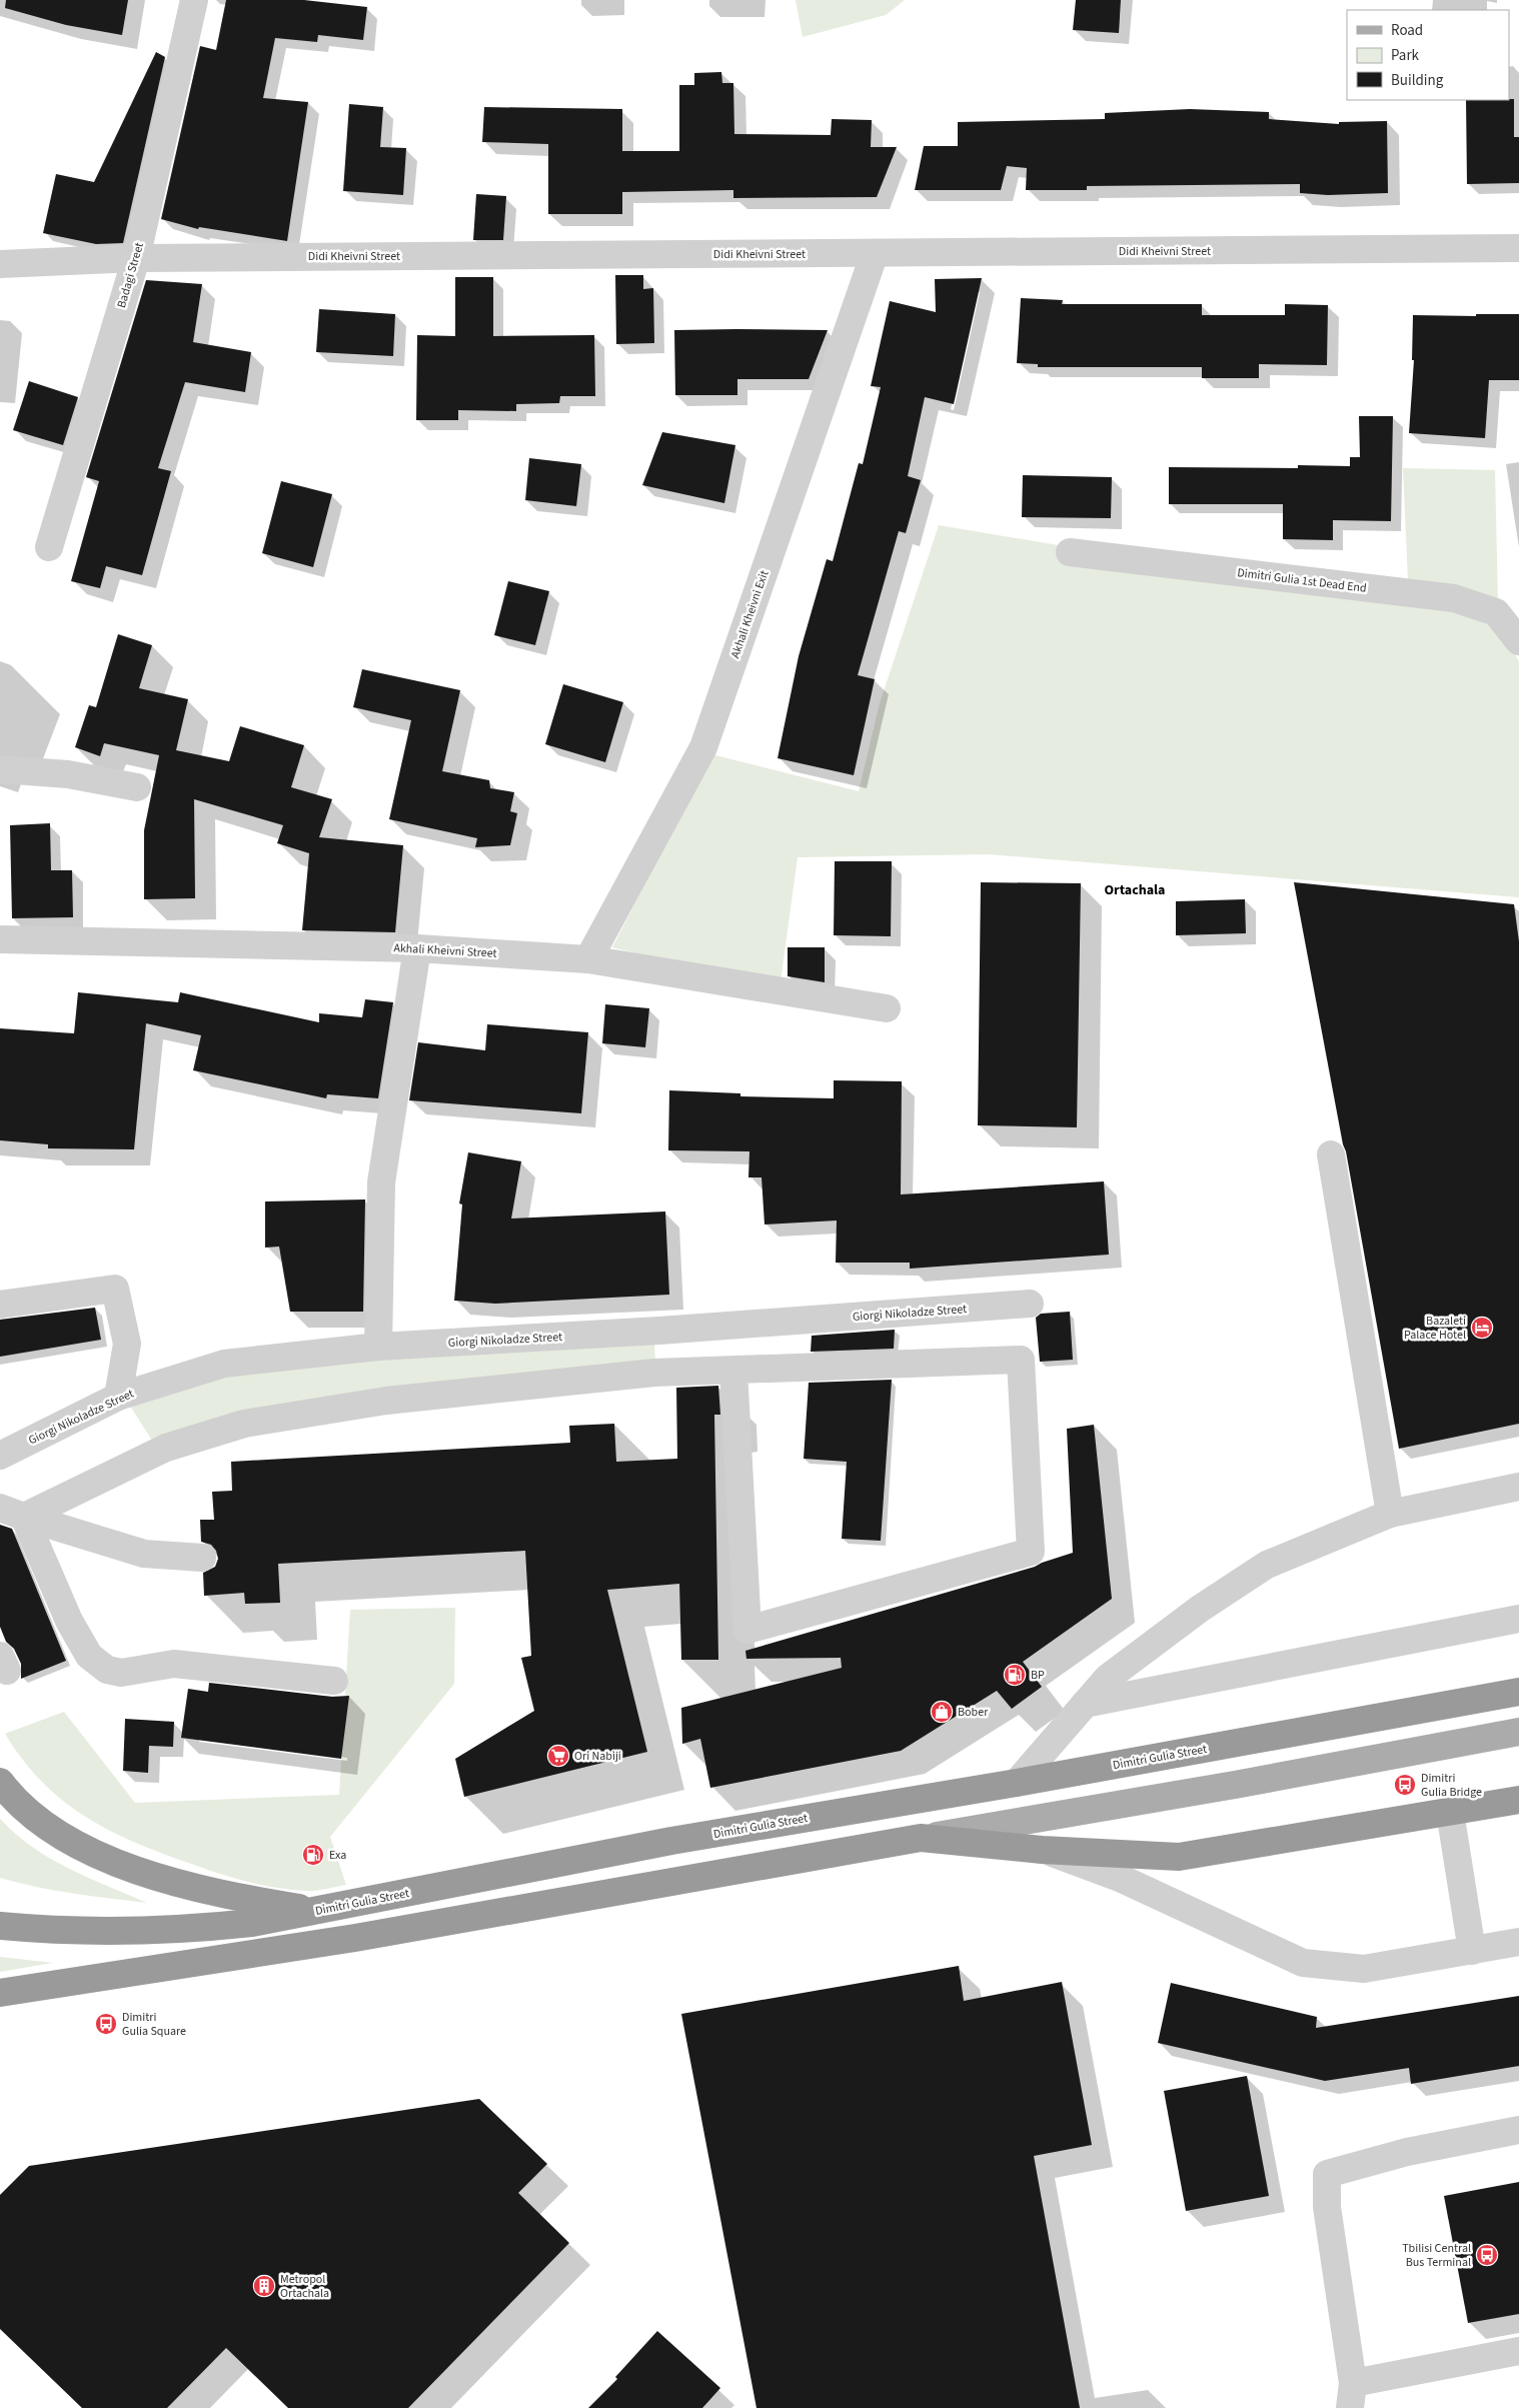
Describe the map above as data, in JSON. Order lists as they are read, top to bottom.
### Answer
{
  "streets": {
    "highway": ["Dimitri Gulia Street"],
    "street": [
      "Didi Kheivni Street",
      "Badagi Street",
      "Dimitri Gulia 1st Dead End",
      "Akhali Kheivni Exit",
      "Akhali Kheivni Street",
      "Giorgi Nikoladze Street"
    ]
  },
  "crossings": [
    ["Didi Kheivni Street", "Badagi Street"],
    ["Didi Kheivni Street", "Akhali Kheivni Exit"],
    ["Akhali Kheivni Exit", "Akhali Kheivni Street"]
  ],
  "districts": ["Ortachala"],
  "places": {
    "hotel": ["Bazaleti Palace Hotel"],
    "fuel station": ["BP", "Exa"],
    "shop": ["Bober"],
    "supermarket": ["Ori Nabiji"],
    "bus stop": ["Dimitri Gulia Bridge", "Dimitri Gulia Square", "Tbilisi Central Bus Terminal"],
    "building": ["Metropol Ortachala"]
  },
  "legend": ["Road", "Park", "Building"]
}
